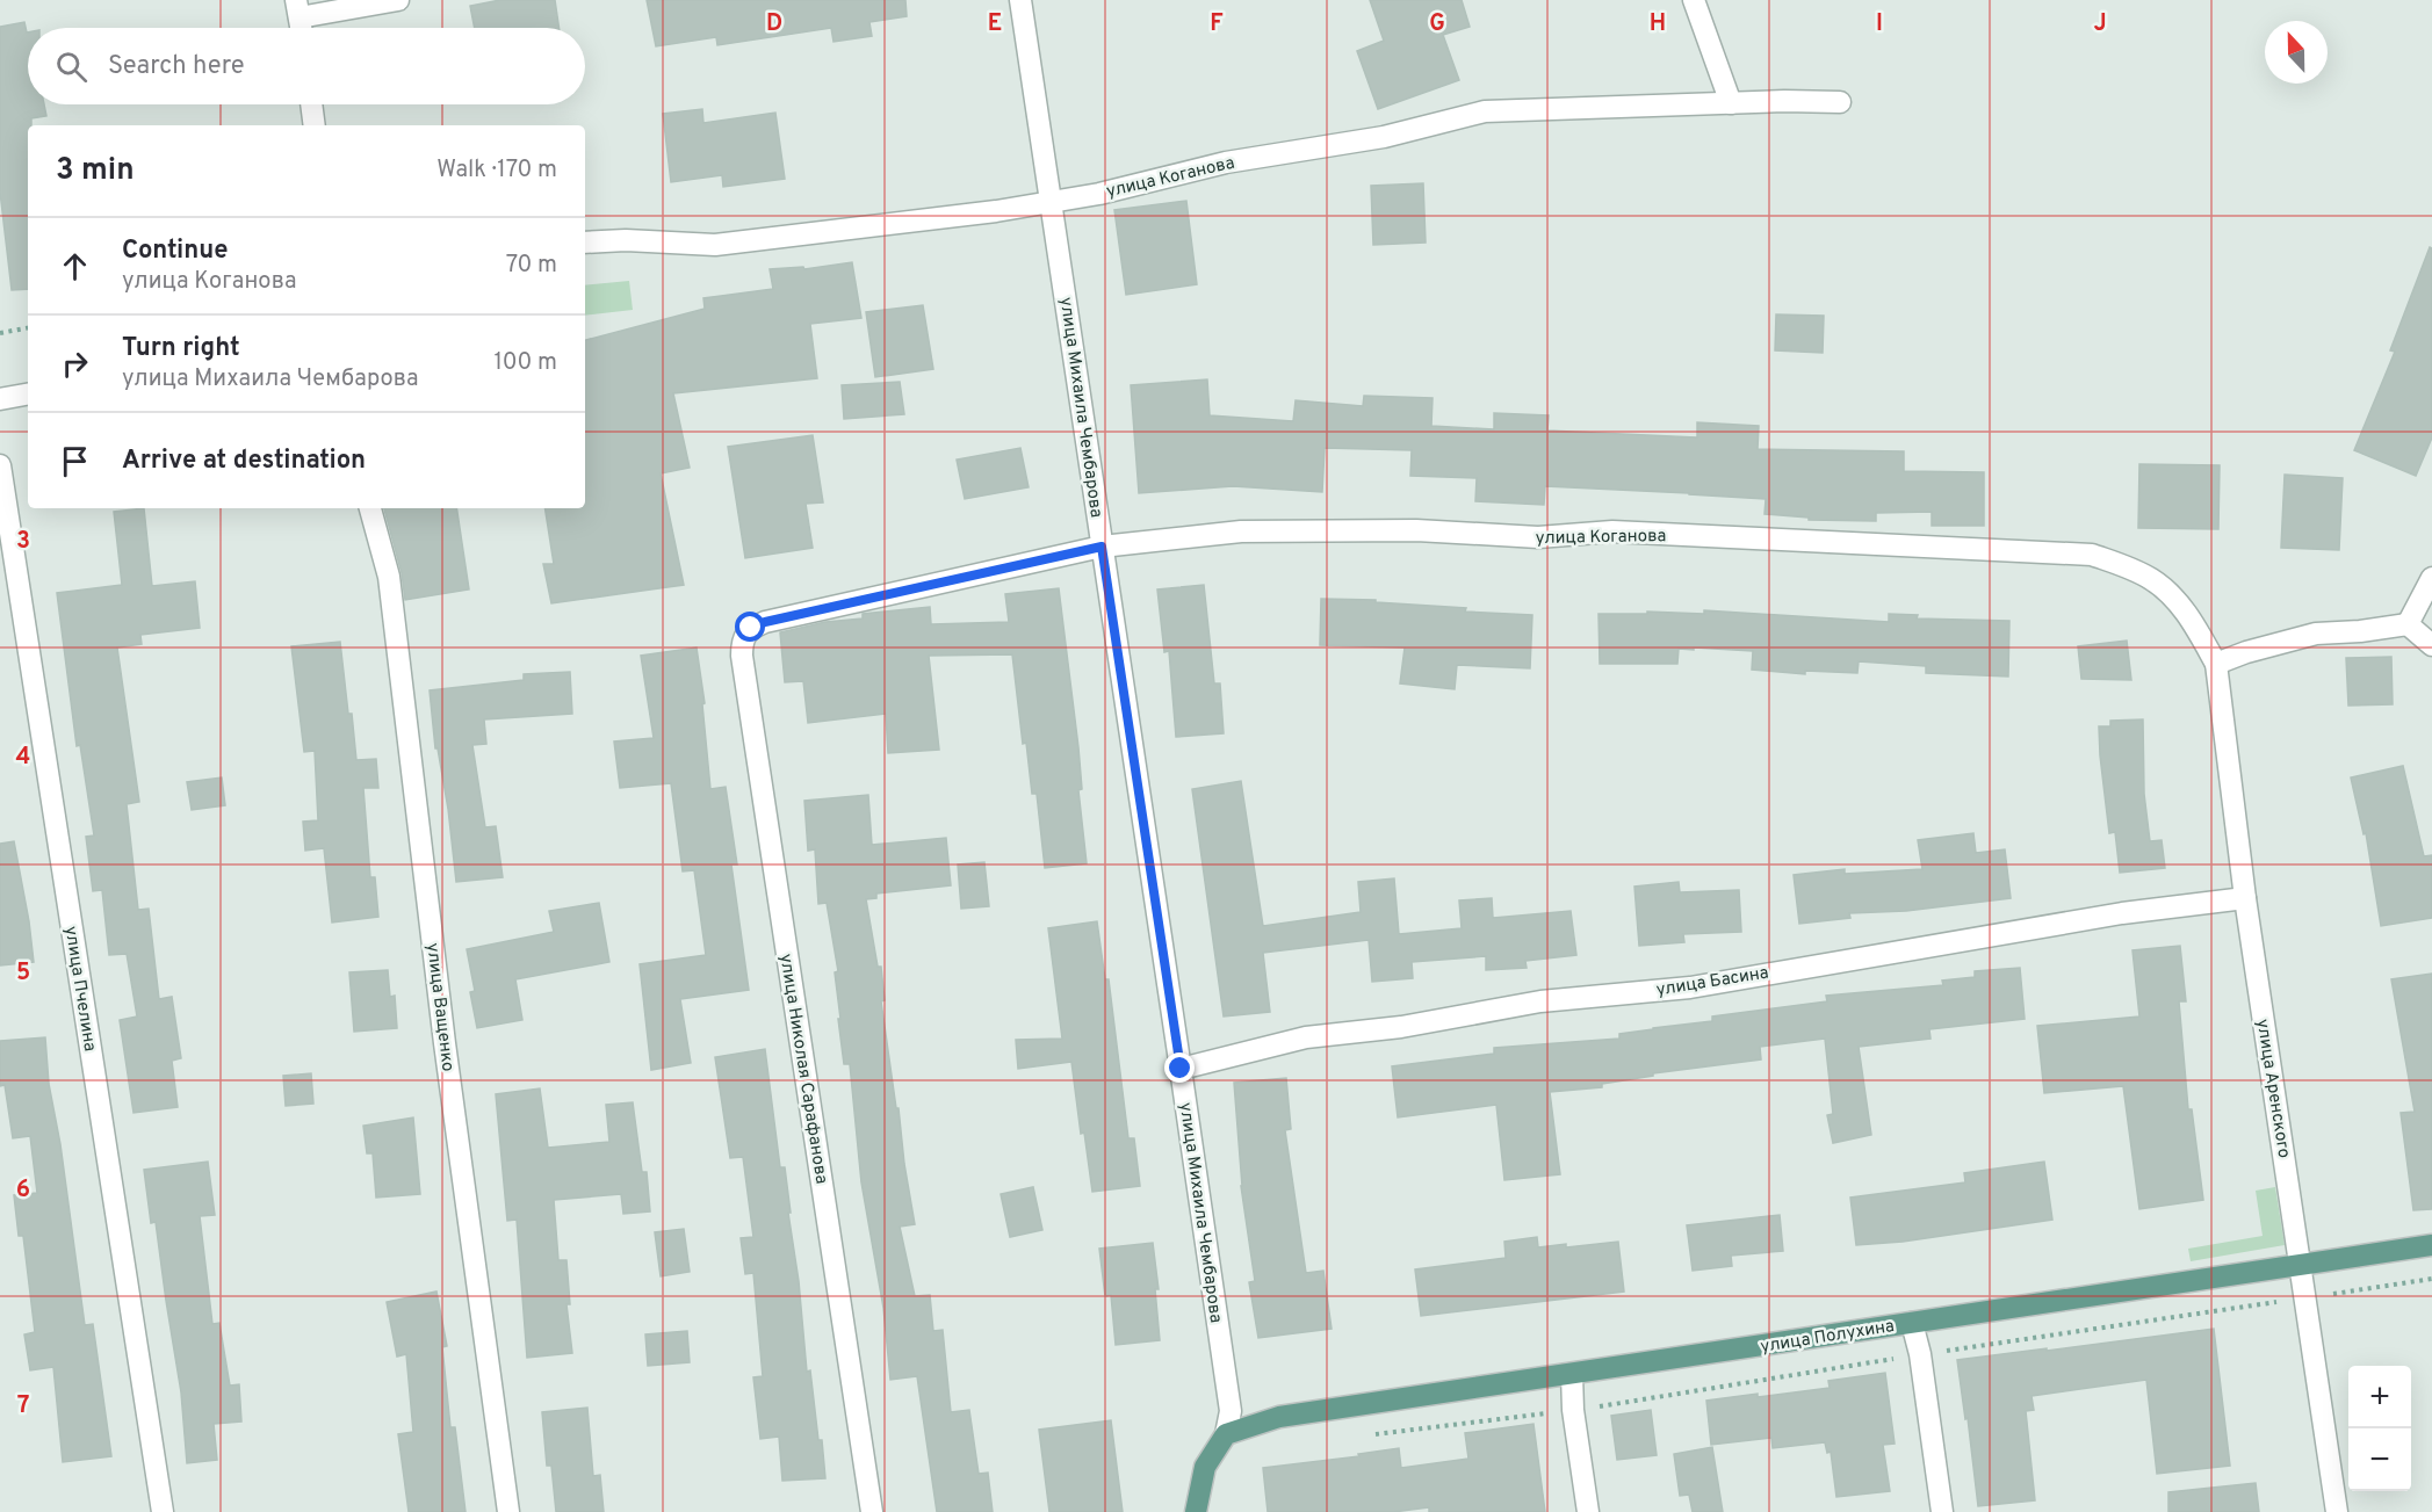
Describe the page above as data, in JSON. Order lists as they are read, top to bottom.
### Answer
{
  "streets": {
    "main road": ["улица Полухина"],
    "street": [
      "улица Коганова",
      "улица Михаила Чембарова",
      "улица Басина",
      "улица Пчелина",
      "улица Ващенко",
      "улица Николая Сарафанова",
      "улица Аренского"
    ]
  },
  "crossings": [
    ["улица Коганова", "улица Михаила Чембарова"],
    ["улица Коганова", "улица Николая Сарафанова"],
    ["улица Коганова", "улица Аренского"],
    ["улица Михаила Чембарова", "улица Басина"],
    ["улица Михаила Чембарова", "улица Полухина"],
    ["улица Басина", "улица Аренского"],
    ["улица Аренского", "улица Полухина"]
  ],
  "north": "top",
  "page": {
    "search": "Search here",
    "heading": ["3 min", "Walk · 170 m"],
    "list": [
      ["Continue", "улица Коганова", "70 m"],
      ["Turn right", "улица Михаила Чембарова", "100 m"],
      "Arrive at destination"
    ],
    "map_buttons": ["+", "−"]
  },
  "grid": {
    "columns": [
      "D",
      "E",
      "F",
      "G",
      "H",
      "I",
      "J"
    ],
    "rows": [
      "3",
      "4",
      "5",
      "6",
      "7"
    ]
  }
}
